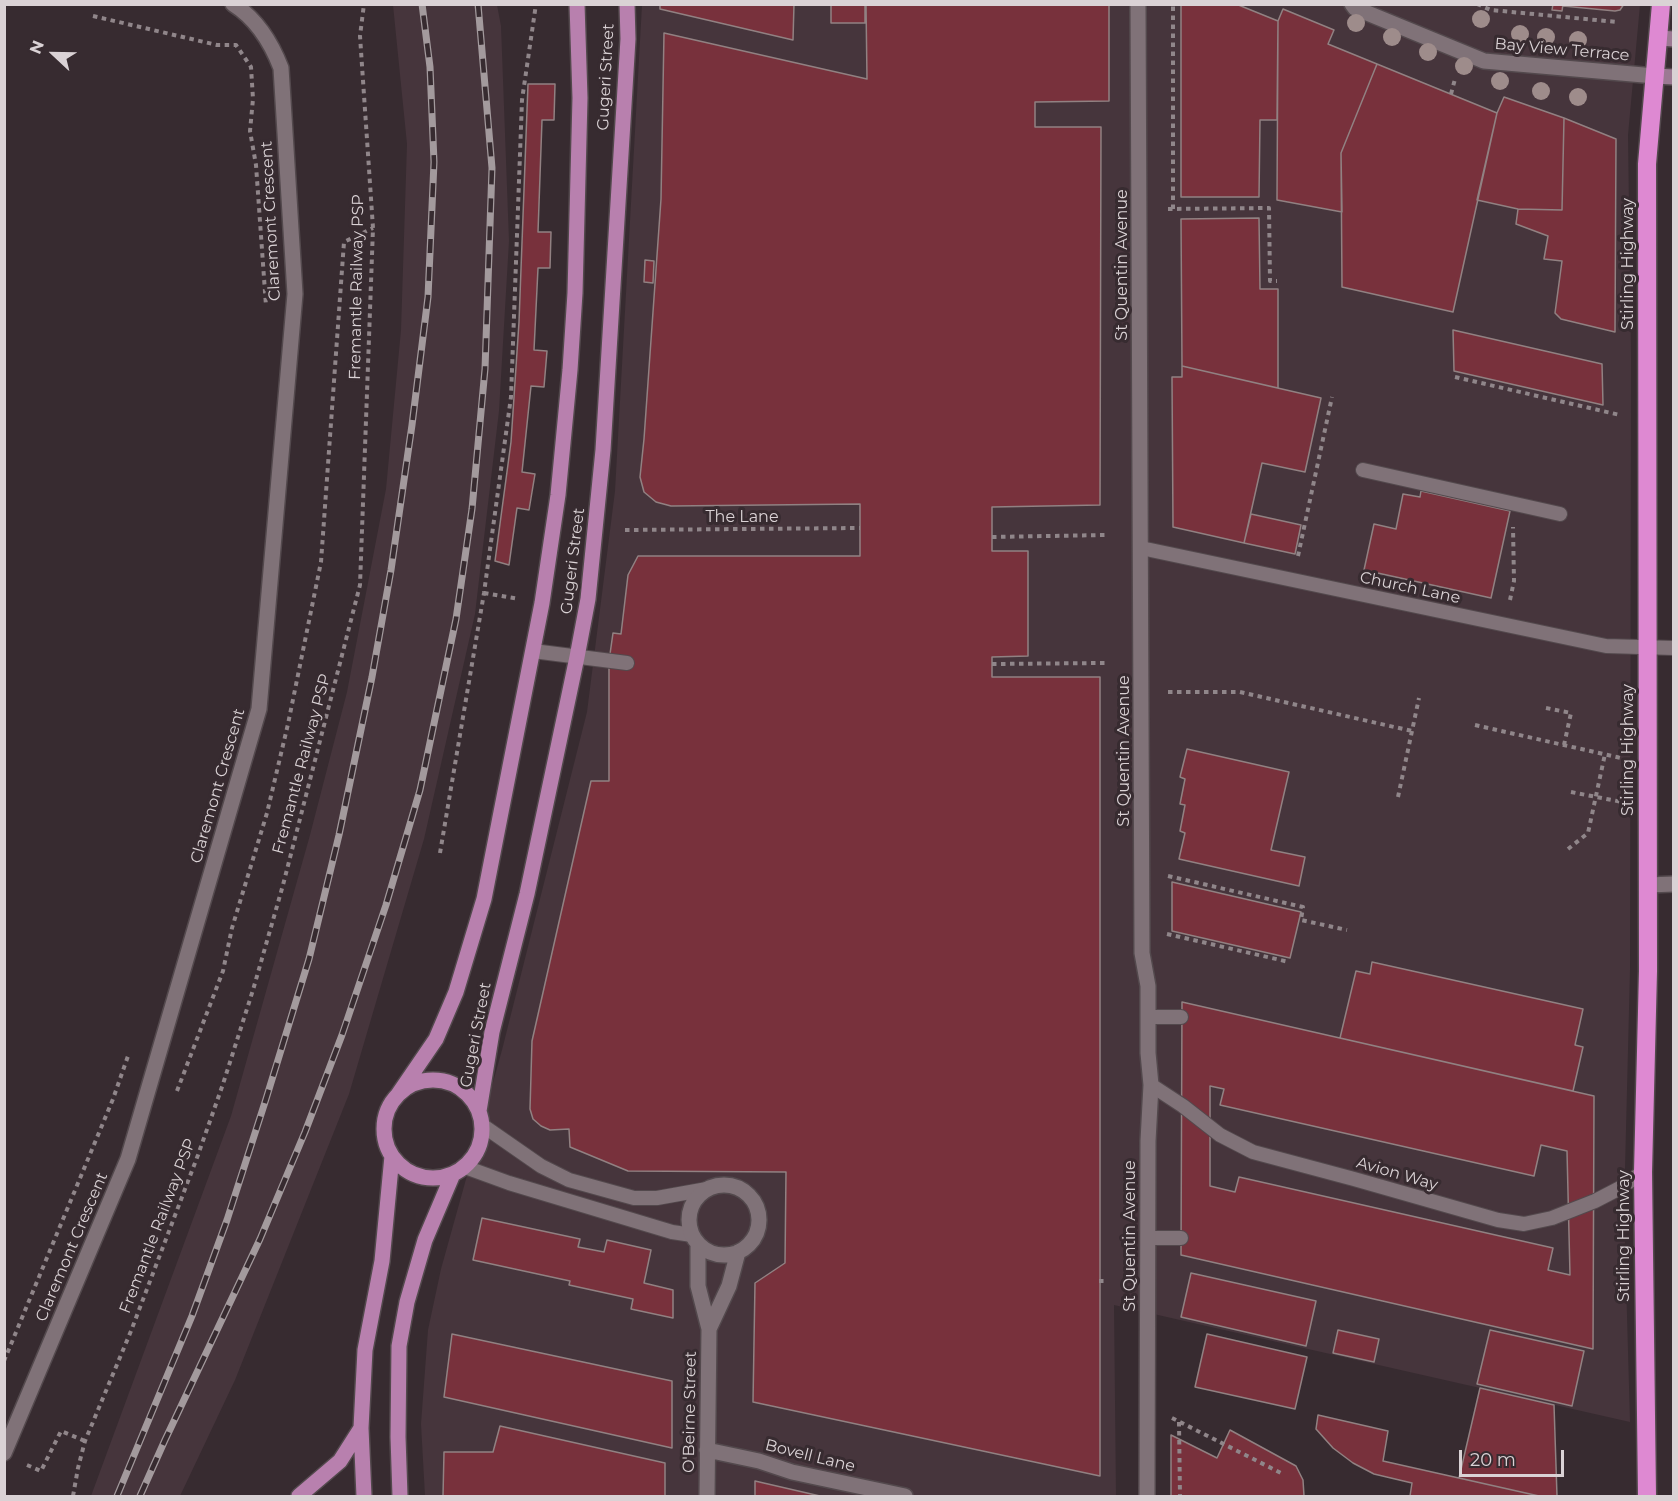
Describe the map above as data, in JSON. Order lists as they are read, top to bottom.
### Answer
{
  "streets": {
    "highway": ["Stirling Highway"],
    "main road": ["Bay View Terrace", "Gugeri Street"],
    "street": [
      "Claremont Crescent",
      "St Quentin Avenue",
      "O'Beirne Street",
      "Bovell Lane"
    ],
    "lane": ["Church Lane", "Avion Way"],
    "path": ["Fremantle Railway PSP", "The Lane"]
  },
  "crossings": [
    ["Bay View Terrace", "Stirling Highway"],
    ["Stirling Highway", "Church Lane"],
    ["Stirling Highway", "Avion Way"],
    ["St Quentin Avenue", "Church Lane"],
    ["St Quentin Avenue", "Avion Way"],
    ["O'Beirne Street", "Bovell Lane"]
  ],
  "scale_bar": "20 m",
  "north": "left"
}
